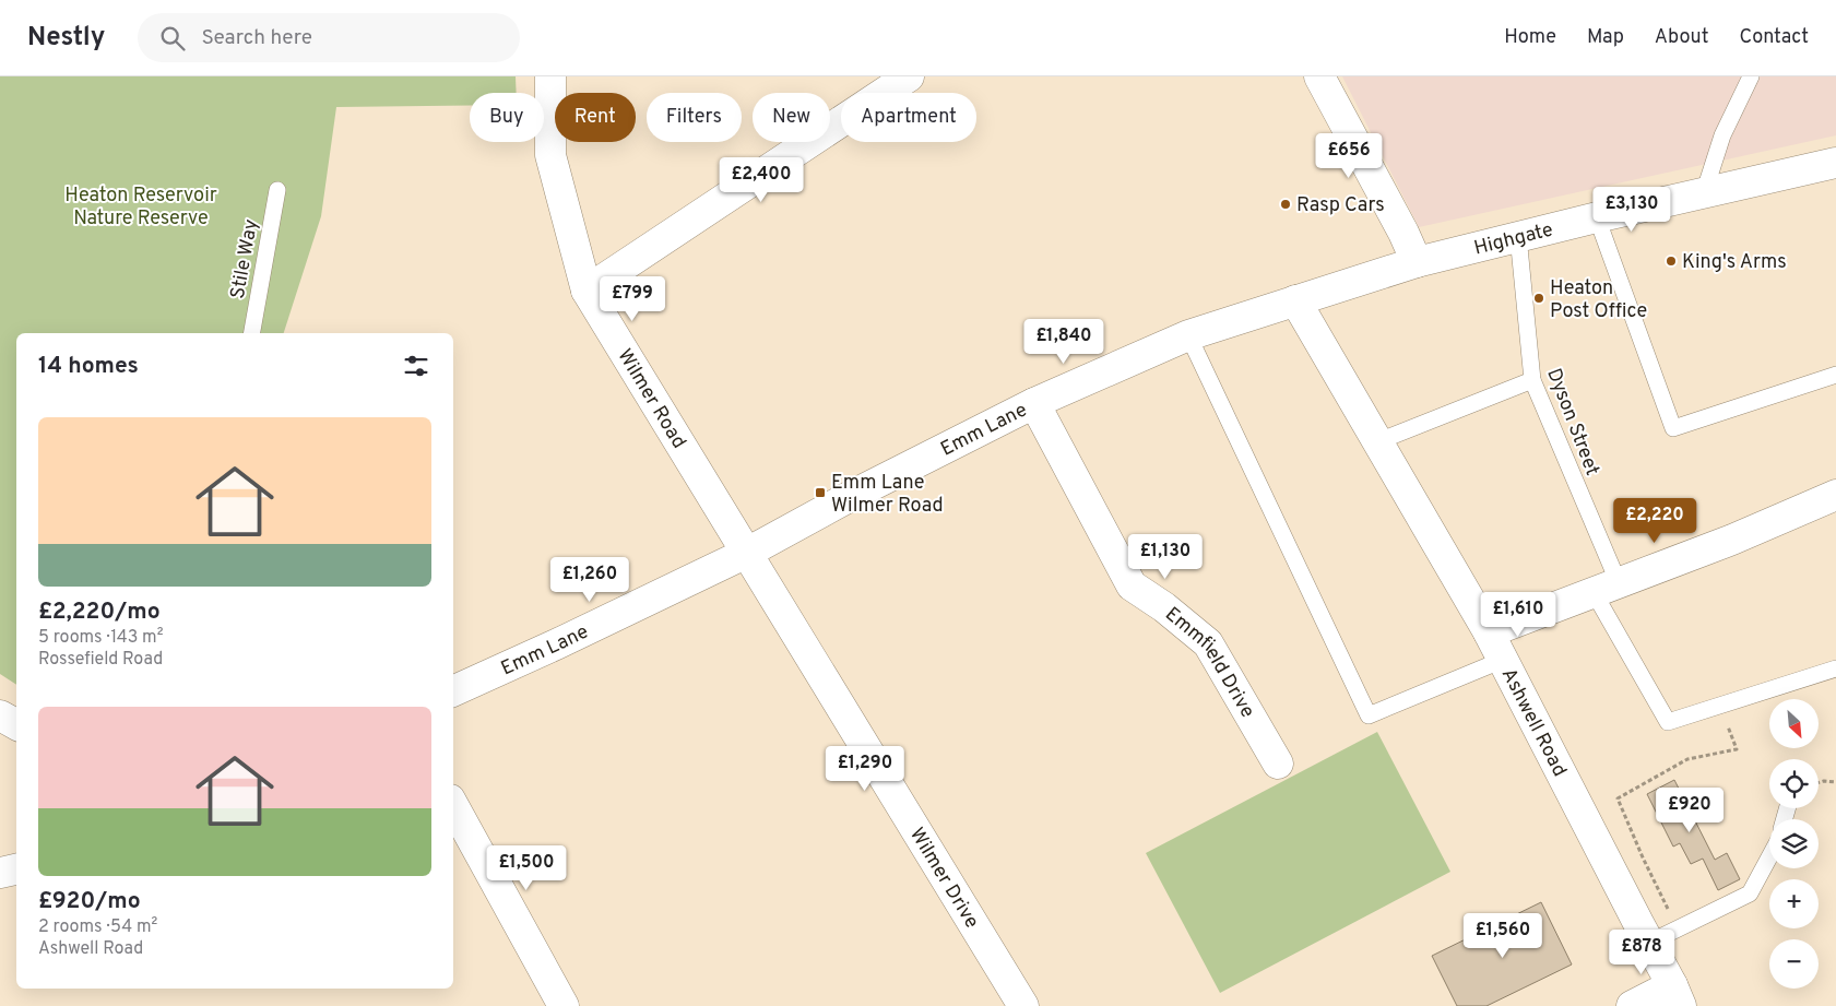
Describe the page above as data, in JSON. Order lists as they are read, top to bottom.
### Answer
{
  "streets": {
    "street": [
      "Highgate",
      "Wilmer Road",
      "Emm Lane",
      "Emmfield Drive",
      "Ashwell Road",
      "Wilmer Drive"
    ],
    "lane": ["Stile Way", "Dyson Street"]
  },
  "crossings": [
    ["Highgate", "Dyson Street"],
    ["Highgate", "Emm Lane"],
    ["Wilmer Road", "Emm Lane"],
    ["Wilmer Road", "Wilmer Drive"],
    ["Emm Lane", "Emmfield Drive"],
    ["Emm Lane", "Ashwell Road"],
    ["Emm Lane", "Wilmer Drive"]
  ],
  "parks": ["Heaton Reservoir Nature Reserve"],
  "places": {
    "other": ["Rasp Cars", "King's Arms", "Heaton Post Office"],
    "transit": ["Emm Lane Wilmer Road"]
  },
  "north": "bottom right",
  "page": {
    "header": "Nestly",
    "search": "Search here",
    "nav": [
      "Home",
      "Map",
      "About",
      "Contact"
    ],
    "chip": [
      "Buy",
      "Rent",
      "Filters",
      "New",
      "Apartment"
    ],
    "price": [
      "£656",
      "£2,400",
      "£3,130",
      "£799",
      "£1,840",
      "£2,220",
      "£1,130",
      "£1,260",
      "£1,610",
      "£1,290",
      "£920",
      "£1,500",
      "£1,560",
      "£878"
    ],
    "heading": "14 homes",
    "list": [
      {
        "name": "£2,220/mo",
        "note": "5 rooms · 143 m² · Rossefield Road"
      },
      {
        "name": "£920/mo",
        "note": "2 rooms · 54 m² · Ashwell Road"
      }
    ],
    "map_buttons": ["+", "−"]
  }
}
